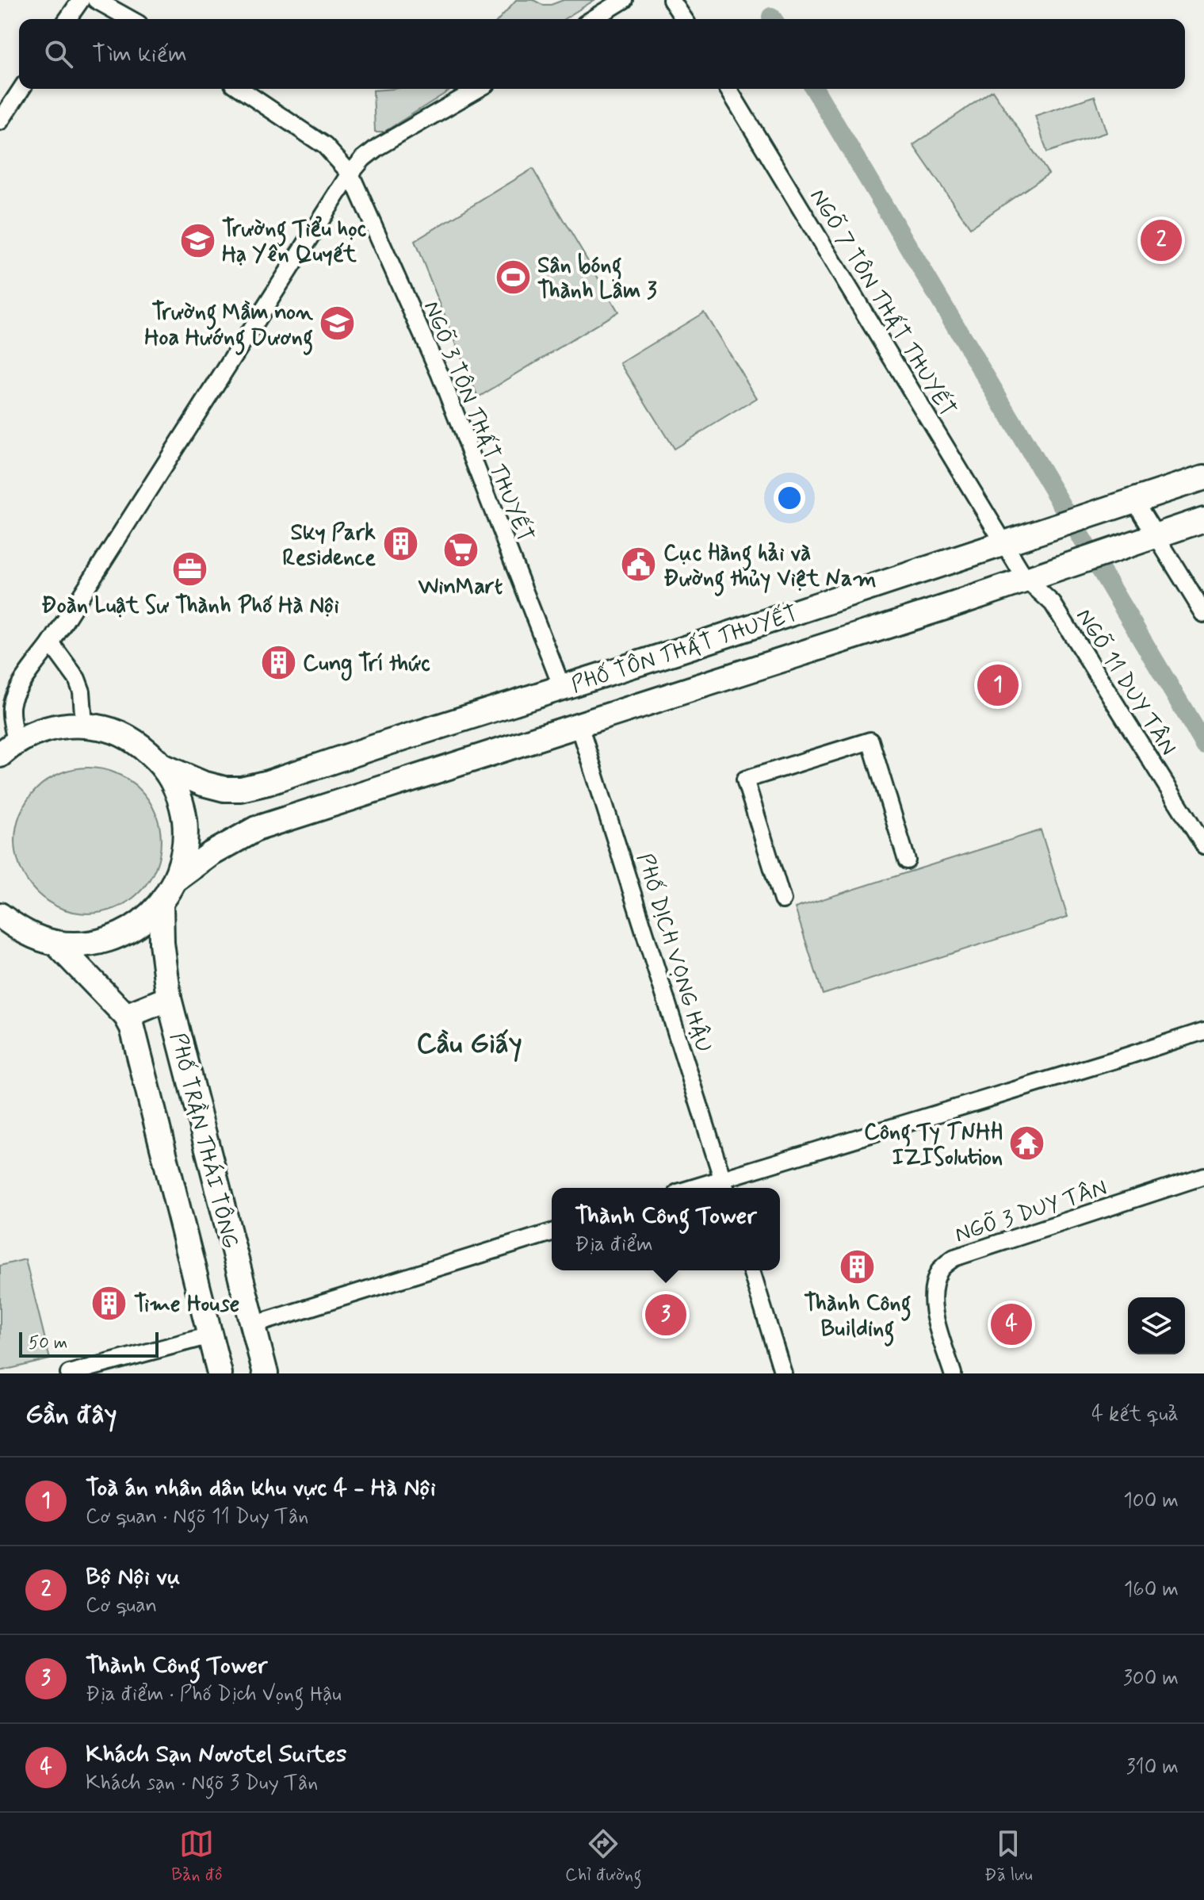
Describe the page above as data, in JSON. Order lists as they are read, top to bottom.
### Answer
{
  "streets": {
    "main road": ["PHỐ TÔN THẤT THUYẾT", "PHỐ TRẦN THÁI TÔNG"],
    "street": [
      "NGÕ 7 TÔN THẤT THUYẾT",
      "NGÕ 3 TÔN THẤT THUYẾT",
      "NGÕ 11 DUY TÂN",
      "PHỐ DỊCH VỌNG HẬU",
      "NGÕ 3 DUY TÂN"
    ]
  },
  "crossings": [
    ["NGÕ 7 TÔN THẤT THUYẾT", "PHỐ TÔN THẤT THUYẾT"],
    ["NGÕ 7 TÔN THẤT THUYẾT", "NGÕ 11 DUY TÂN"],
    ["NGÕ 3 TÔN THẤT THUYẾT", "PHỐ TÔN THẤT THUYẾT"],
    ["PHỐ TÔN THẤT THUYẾT", "NGÕ 11 DUY TÂN"],
    ["PHỐ TÔN THẤT THUYẾT", "PHỐ DỊCH VỌNG HẬU"]
  ],
  "districts": ["Cầu Giấy"],
  "places": {
    "school or university": ["Trường Tiểu học Hạ Yên Quyết", "Trường Mầm non Hoa Hướng Dương"],
    "sports": ["Sân bóng Thành Lâm 3"],
    "building": [
      "Sky Park Residence",
      "Cung Trí thức",
      "Thành Công Building",
      "Time House"
    ],
    "supermarket": ["WinMart"],
    "public building": ["Cục Hàng hải và Đường thủy Việt Nam"],
    "office": ["Đoàn Luật Sư Thành Phố Hà Nội"],
    "temple": ["Công Ty TNHH IZISolution"]
  },
  "scale_bar": "50 m",
  "page": {
    "search": "Tìm kiếm",
    "pins": [
      "2",
      "1",
      "3",
      "4"
    ],
    "popup": ["Thành Công Tower", "Địa điểm"],
    "scale": "50 m",
    "heading": ["Gần đây", "4 kết quả"],
    "list": [
      {
        "mark": "1",
        "name": "Toà án nhân dân khu vực 4 - Hà Nội",
        "note": "Cơ quan · Ngõ 11 Duy Tân",
        "value": "100 m"
      },
      {
        "mark": "2",
        "name": "Bộ Nội vụ",
        "note": "Cơ quan",
        "value": "160 m"
      },
      {
        "mark": "3",
        "name": "Thành Công Tower",
        "note": "Địa điểm · Phố Dịch Vọng Hậu",
        "value": "300 m"
      },
      {
        "mark": "4",
        "name": "Khách Sạn Novotel Suites",
        "note": "Khách sạn · Ngõ 3 Duy Tân",
        "value": "310 m"
      }
    ],
    "nav": ["Bản đồ", "Chỉ đường", "Đã lưu"]
  }
}
